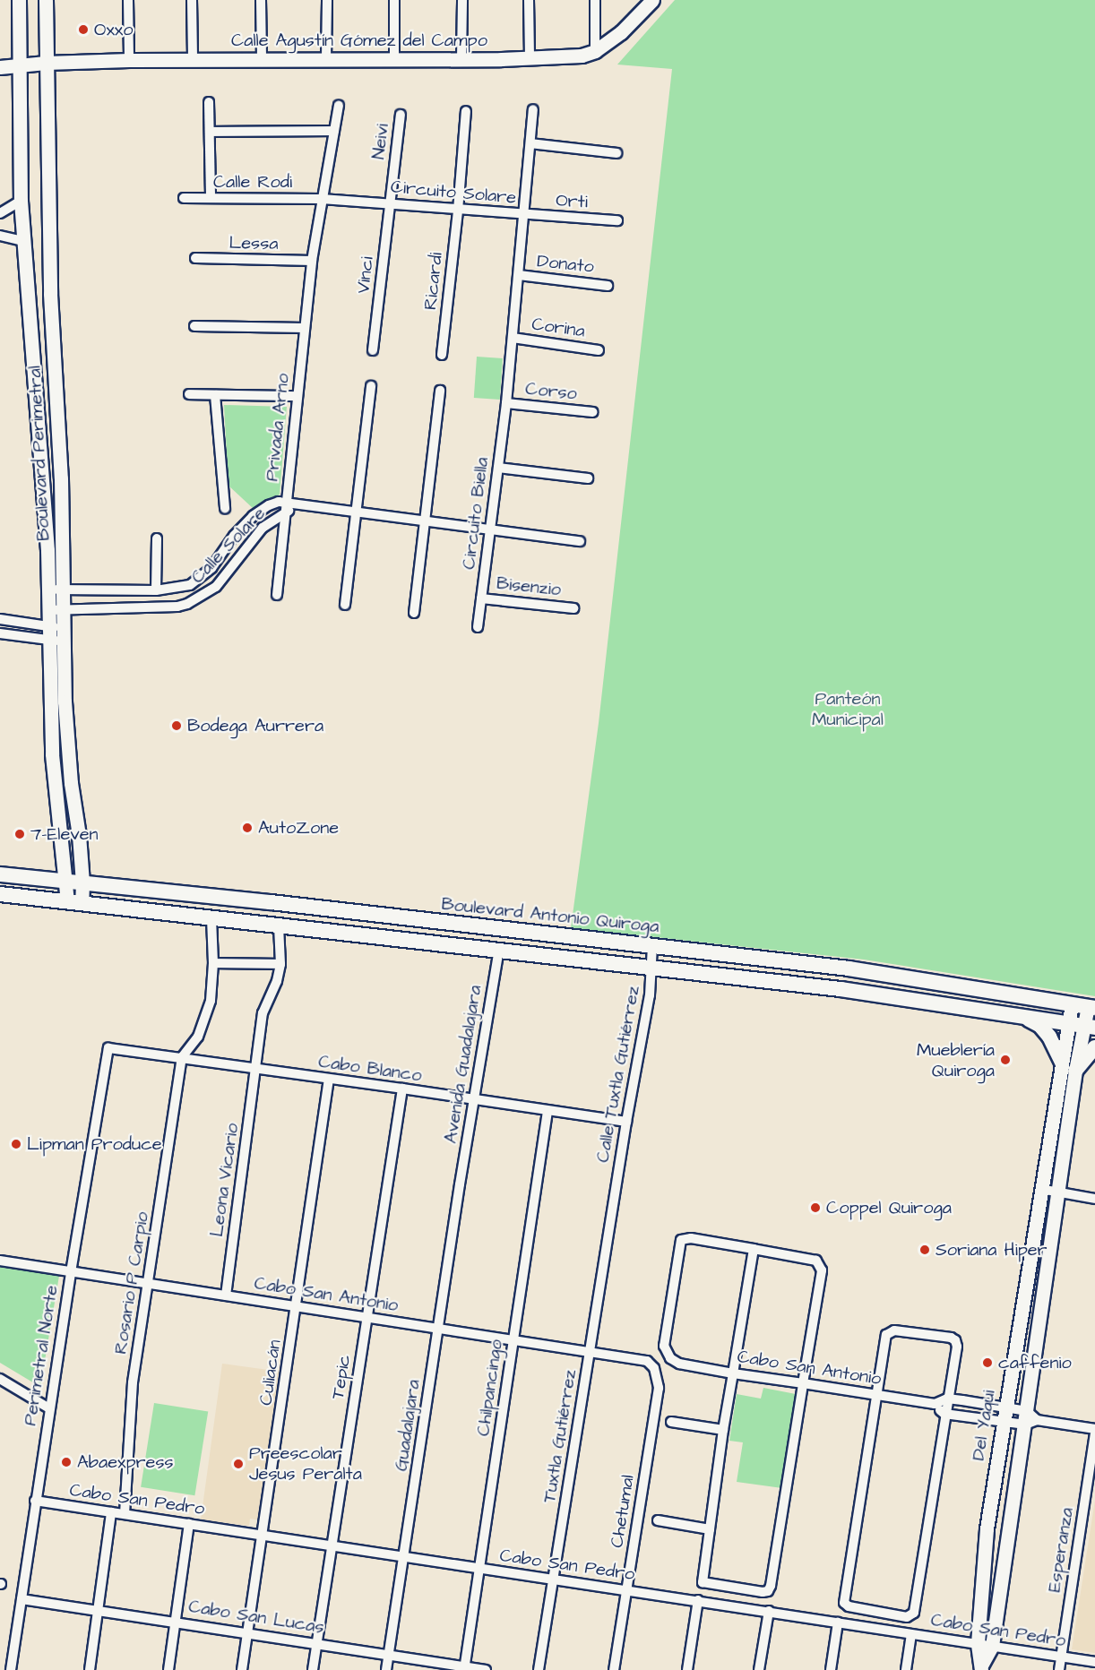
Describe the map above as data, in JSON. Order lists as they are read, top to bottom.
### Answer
{
  "streets": {
    "main road": ["Boulevard Antonio Quiroga"],
    "street": [
      "Calle Agustín Gómez del Campo",
      "Neivi",
      "Calle Rodi",
      "Circuito Solare",
      "Orti",
      "Lessa",
      "Donato",
      "Vinci",
      "Ricardi",
      "Corina",
      "Corso",
      "Privada Arno",
      "Boulevard Perimetral",
      "Circuito Biella",
      "Calle Solare",
      "Bisenzio",
      "Avenida Guadalajara",
      "Cabo Blanco",
      "Calle Tuxtla Gutiérrez",
      "Leona Vicario",
      "Rosario P Carpio",
      "Cabo San Antonio",
      "Perimetral Norte",
      "Culiacán",
      "Tepic",
      "Chilpancingo",
      "Guadalajara",
      "Del Yaqui",
      "Tuxtla Gutiérrez",
      "Cabo San Pedro",
      "Chetumal",
      "Esperanza",
      "Cabo San Lucas"
    ]
  },
  "crossings": [
    ["Calle Agustín Gómez del Campo", "Boulevard Perimetral"],
    ["Neivi", "Circuito Solare"],
    ["Neivi", "Vinci"],
    ["Calle Rodi", "Circuito Solare"],
    ["Circuito Solare", "Orti"],
    ["Circuito Solare", "Donato"],
    ["Circuito Solare", "Vinci"],
    ["Circuito Solare", "Ricardi"],
    ["Circuito Solare", "Corina"],
    ["Circuito Solare", "Corso"],
    ["Circuito Solare", "Circuito Biella"],
    ["Corso", "Circuito Biella"],
    ["Privada Arno", "Calle Solare"],
    ["Boulevard Perimetral", "Calle Solare"],
    ["Boulevard Perimetral", "Boulevard Antonio Quiroga"],
    ["Circuito Biella", "Calle Solare"],
    ["Circuito Biella", "Bisenzio"],
    ["Boulevard Antonio Quiroga", "Calle Tuxtla Gutiérrez"],
    ["Boulevard Antonio Quiroga", "Del Yaqui"],
    ["Avenida Guadalajara", "Cabo Blanco"],
    ["Avenida Guadalajara", "Guadalajara"],
    ["Cabo Blanco", "Calle Tuxtla Gutiérrez"],
    ["Cabo Blanco", "Leona Vicario"],
    ["Cabo Blanco", "Rosario P Carpio"],
    ["Cabo Blanco", "Perimetral Norte"],
    ["Cabo Blanco", "Culiacán"],
    ["Cabo Blanco", "Tepic"],
    ["Cabo Blanco", "Chilpancingo"],
    ["Calle Tuxtla Gutiérrez", "Tuxtla Gutiérrez"],
    ["Leona Vicario", "Cabo San Antonio"],
    ["Rosario P Carpio", "Cabo San Antonio"],
    ["Rosario P Carpio", "Cabo San Pedro"],
    ["Cabo San Antonio", "Perimetral Norte"],
    ["Cabo San Antonio", "Culiacán"],
    ["Cabo San Antonio", "Tepic"],
    ["Cabo San Antonio", "Chilpancingo"],
    ["Cabo San Antonio", "Guadalajara"],
    ["Cabo San Antonio", "Tuxtla Gutiérrez"],
    ["Cabo San Antonio", "Chetumal"],
    ["Perimetral Norte", "Cabo San Pedro"],
    ["Perimetral Norte", "Cabo San Lucas"],
    ["Culiacán", "Cabo San Pedro"],
    ["Culiacán", "Cabo San Lucas"],
    ["Tepic", "Cabo San Pedro"],
    ["Tepic", "Cabo San Lucas"],
    ["Chilpancingo", "Cabo San Pedro"],
    ["Chilpancingo", "Cabo San Lucas"],
    ["Guadalajara", "Cabo San Pedro"],
    ["Guadalajara", "Cabo San Lucas"],
    ["Del Yaqui", "Cabo San Pedro"],
    ["Tuxtla Gutiérrez", "Cabo San Pedro"],
    ["Cabo San Pedro", "Chetumal"],
    ["Cabo San Pedro", "Esperanza"]
  ],
  "parks": ["Panteón Municipal"],
  "places": [
    "Oxxo",
    "Bodega Aurrera",
    "AutoZone",
    "7-Eleven",
    "Mueblería Quiroga",
    "Lipman Produce",
    "Coppel Quiroga",
    "Soriana Hiper",
    "caffenio",
    "Abaexpress",
    "Preescolar Jesus Peralta"
  ]
}
